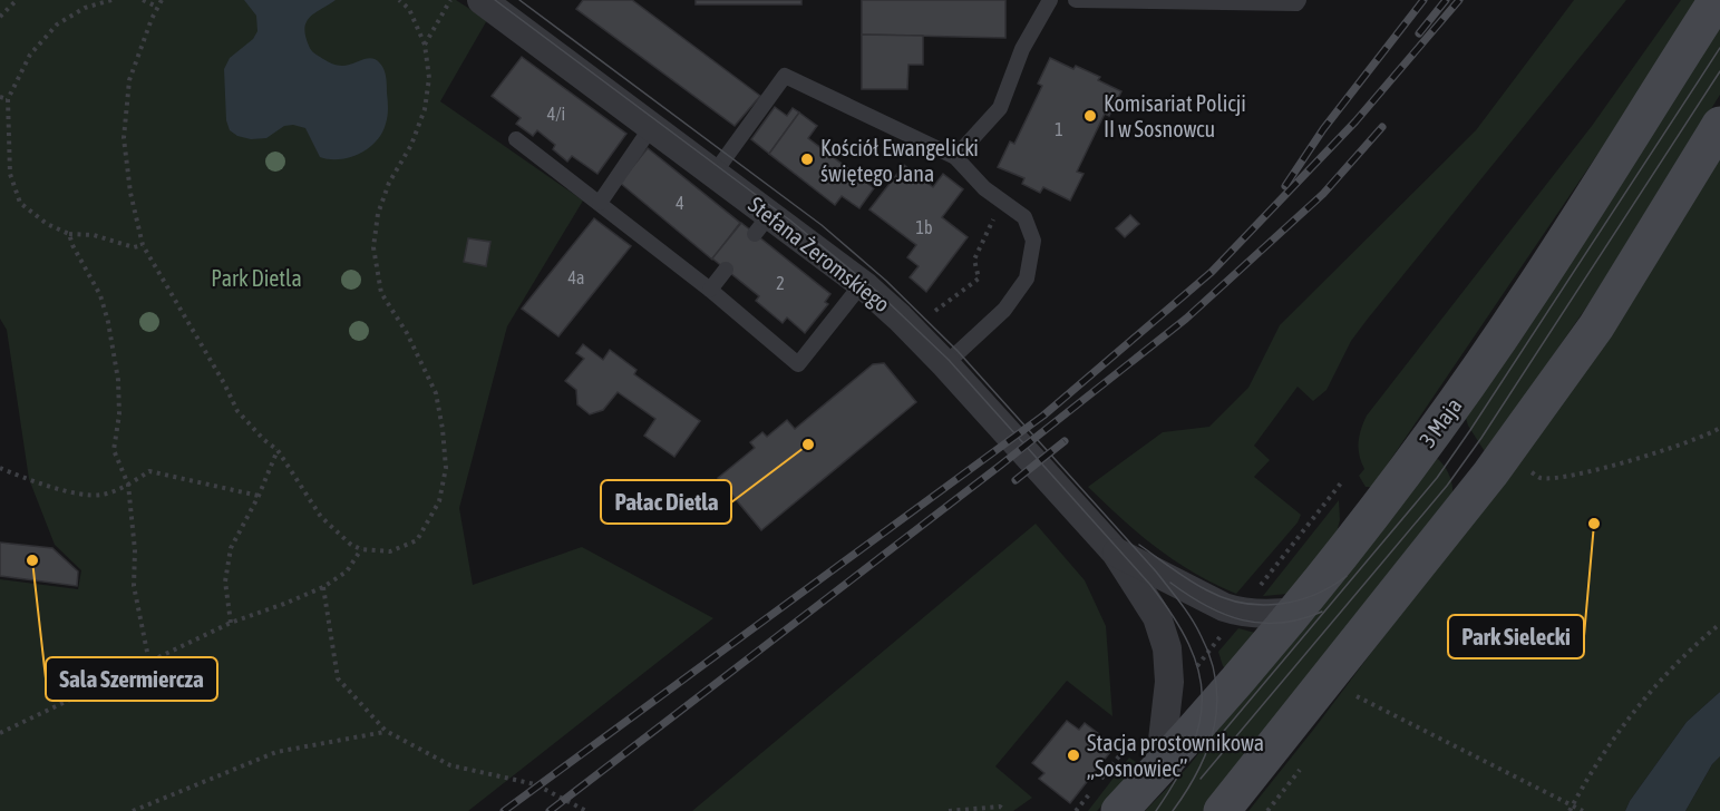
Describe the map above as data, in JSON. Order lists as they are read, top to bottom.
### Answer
{
  "streets": {
    "main road": ["3 Maja"],
    "street": ["Stefana Żeromskiego"]
  },
  "crossings": [
    ["Stefana Żeromskiego", "3 Maja"]
  ],
  "parks": ["Park Dietla"],
  "places": [
    "Komisariat Policji II w Sosnowcu",
    "Kościół Ewangelicki świętego Jana",
    "Pałac Dietla",
    "Park Sielecki",
    "Sala Szermiercza",
    "Stacja prostownikowa „Sosnowiec”"
  ],
  "house_numbers": [
    "4/i",
    "1",
    "4",
    "1b",
    "4a",
    "2"
  ]
}
